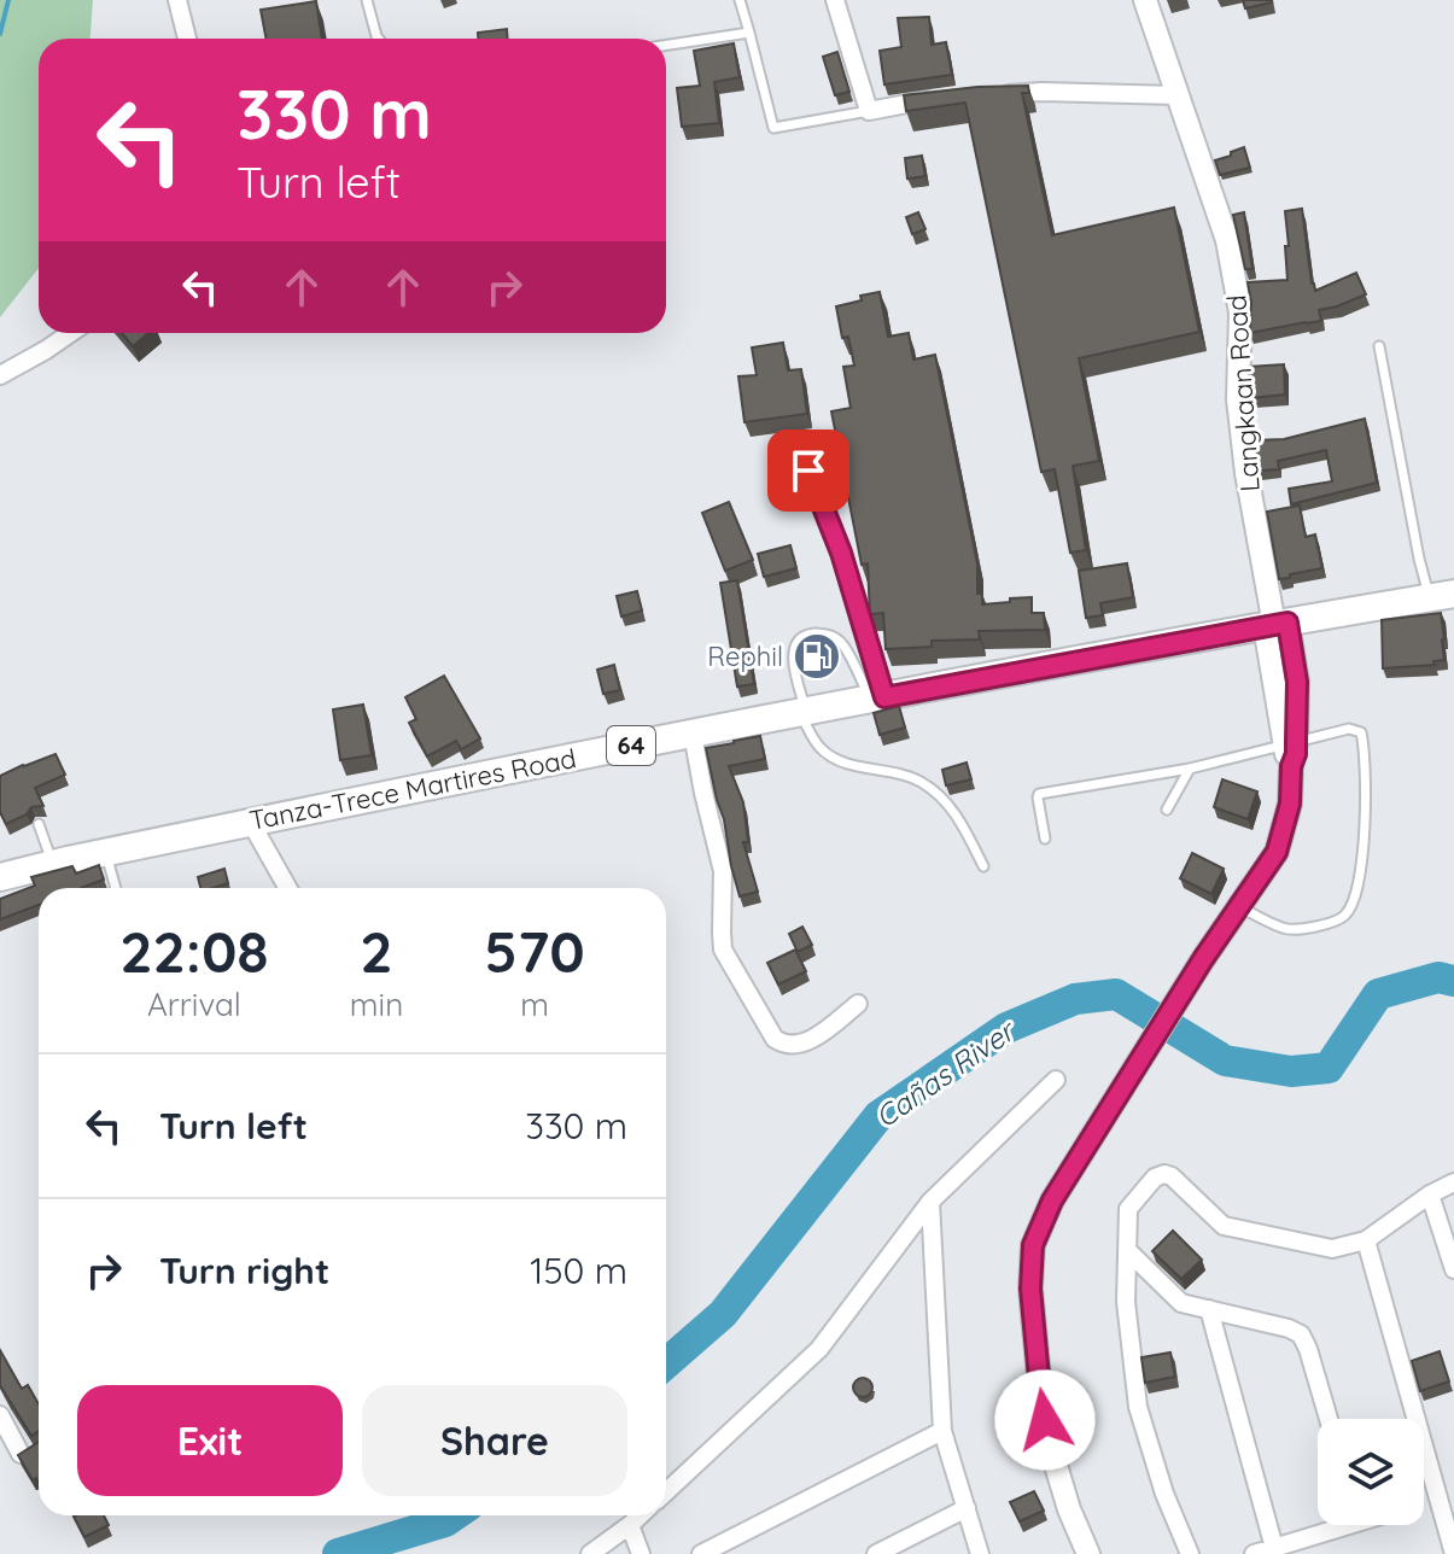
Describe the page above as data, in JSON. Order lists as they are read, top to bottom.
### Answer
{
  "streets": {
    "main road": ["64", "Tanza-Trece Martires Road"],
    "street": ["Langkaan Road"]
  },
  "crossings": [
    ["Langkaan Road", "Tanza-Trece Martires Road"]
  ],
  "water": ["Cañas River"],
  "places": {
    "fuel station": ["Rephil"]
  },
  "page": {
    "turn": ["330 m", "Turn left"],
    "eta": [
      "22:08",
      "Arrival",
      "2",
      "min",
      "570",
      "m"
    ],
    "list": [
      {
        "name": "Turn left",
        "value": "330 m"
      },
      {
        "name": "Turn right",
        "value": "150 m"
      }
    ],
    "buttons": ["Exit", "Share"]
  }
}
